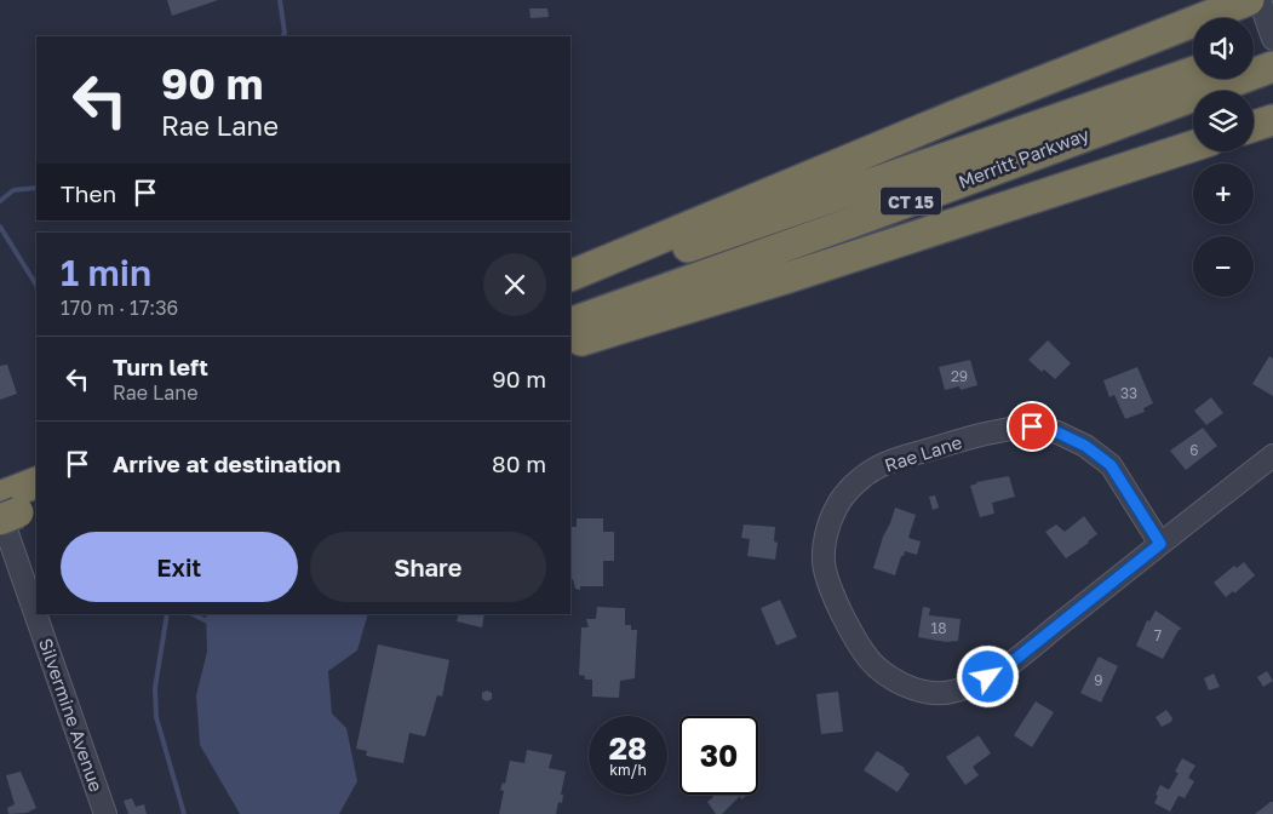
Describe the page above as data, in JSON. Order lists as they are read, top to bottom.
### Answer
{
  "streets": {
    "highway": ["Merritt Parkway", "CT 15"],
    "street": ["Rae Lane", "Silvermine Avenue"]
  },
  "house_numbers": [
    "29",
    "33",
    "6",
    "18",
    "7",
    "9"
  ],
  "page": {
    "map_buttons": ["+", "−"],
    "turn": ["90 m", "Rae Lane"],
    "then": "Then",
    "heading": ["1 min", "170 m · 17:36"],
    "list": [
      {
        "name": "Turn left",
        "note": "Rae Lane",
        "value": "90 m"
      },
      {
        "name": "Arrive at destination",
        "value": "80 m"
      }
    ],
    "buttons": ["Exit", "Share"],
    "speed": "28 km/h",
    "limit": "30"
  }
}
